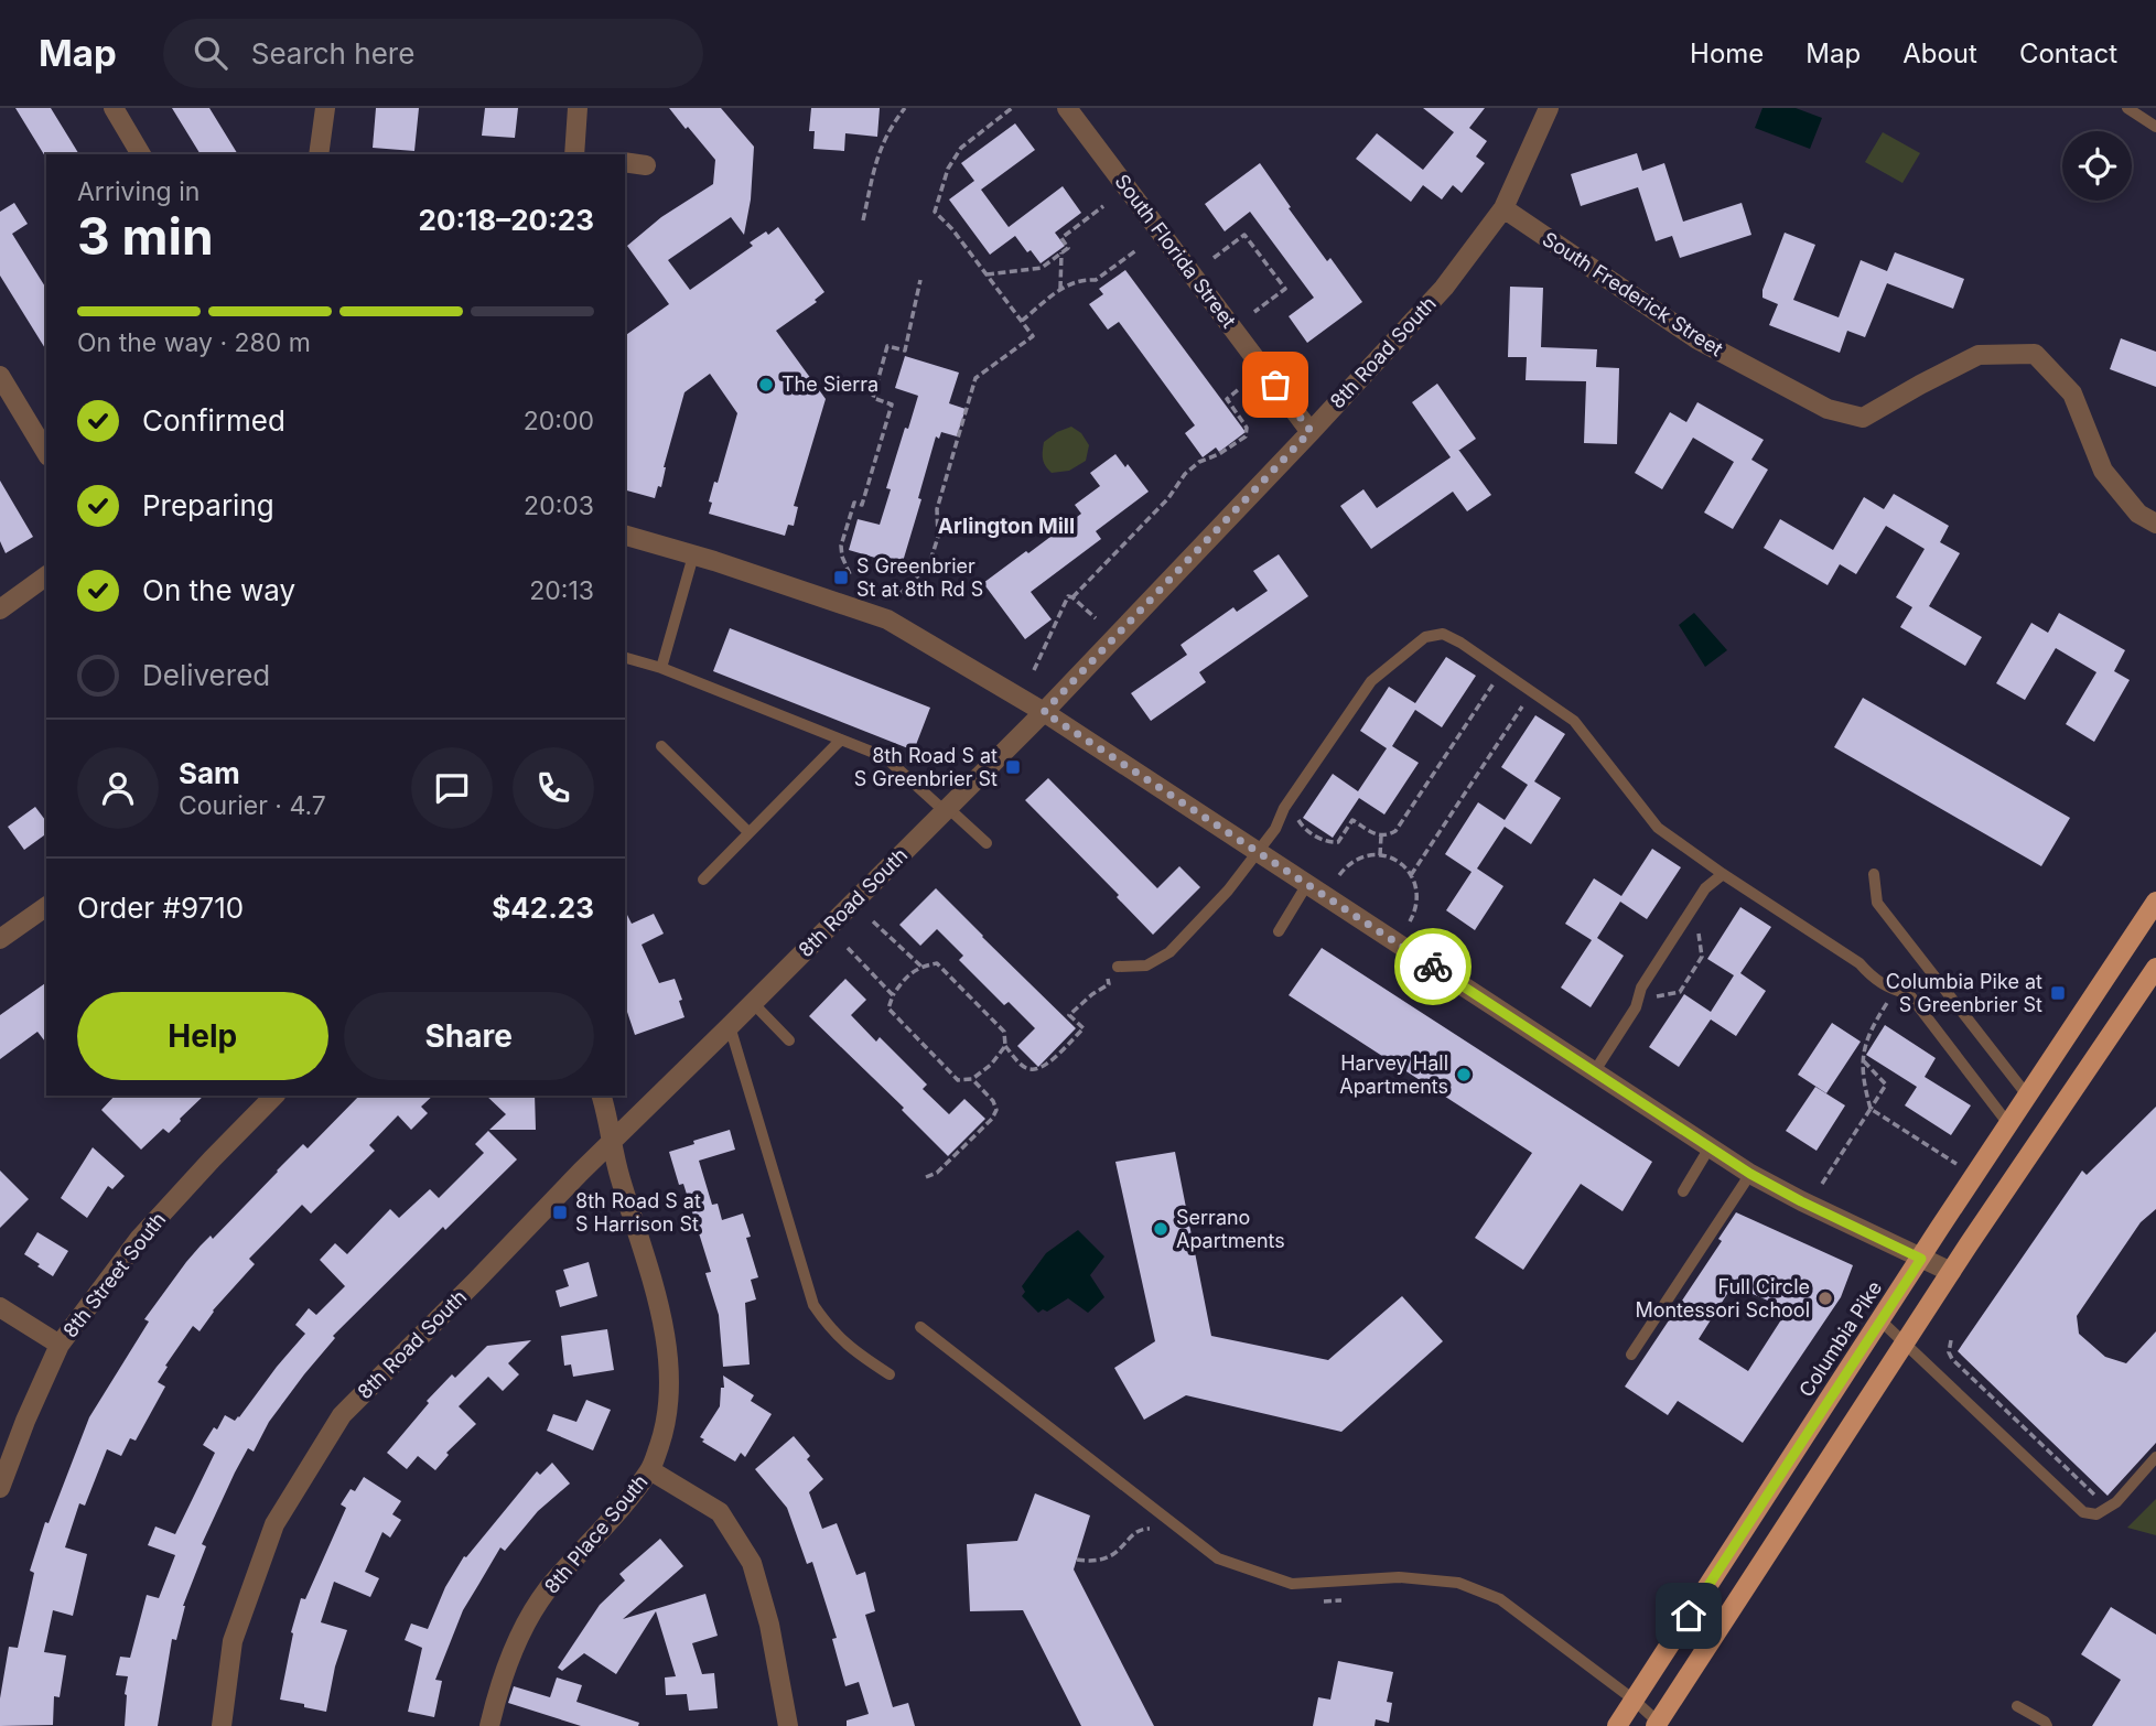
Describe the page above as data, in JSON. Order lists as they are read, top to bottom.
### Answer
{
  "streets": {
    "main road": ["Columbia Pike"],
    "street": [
      "South Florida Street",
      "South Frederick Street",
      "8th Road South",
      "8th Street South",
      "8th Place South"
    ]
  },
  "crossings": [
    ["South Florida Street", "8th Road South"],
    ["South Frederick Street", "8th Road South"],
    ["8th Road South", "8th Place South"]
  ],
  "districts": ["Arlington Mill"],
  "places": {
    "other": [
      "The Sierra",
      "Harvey Hall Apartments",
      "Serrano Apartments",
      "Full Circle Montessori School"
    ],
    "transit": [
      "S Greenbrier St at 8th Rd S",
      "8th Road S at S Greenbrier St",
      "Columbia Pike at S Greenbrier St",
      "8th Road S at S Harrison St"
    ]
  },
  "page": {
    "header": "Map",
    "search": "Search here",
    "nav": [
      "Home",
      "Map",
      "About",
      "Contact"
    ],
    "heading": ["3 min", "Arriving in", "20:18–20:23"],
    "panel": [
      "Sam",
      "Courier · 4.7",
      "Order #9710",
      "$42.23"
    ],
    "bar": "On the way · 280 m",
    "list": [
      ["Confirmed", "20:00"],
      ["Preparing", "20:03"],
      ["On the way", "20:13"],
      "Delivered"
    ],
    "buttons": ["Help", "Share"]
  }
}
